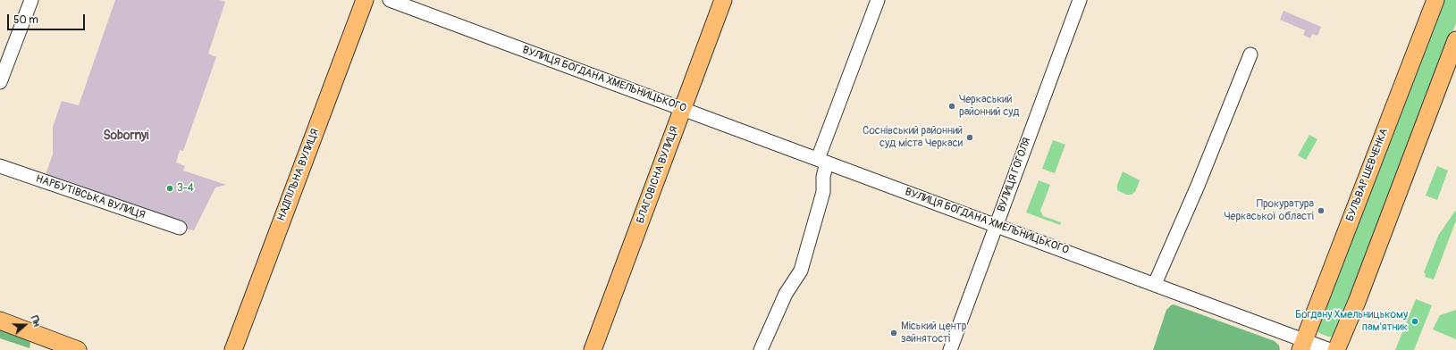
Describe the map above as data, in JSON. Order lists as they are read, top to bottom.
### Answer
{
  "streets": {
    "main road": ["НАДПІЛЬНА ВУЛИЦЯ", "БЛАГОВІСНА ВУЛИЦЯ", "БУЛЬВАР ШЕВЧЕНКА"],
    "street": ["ВУЛИЦЯ БОГДАНА ХМЕЛЬНИЦЬКОГО", "ВУЛИЦЯ ГОГОЛЯ", "НАРБУТІВСЬКА ВУЛИЦЯ"]
  },
  "crossings": [
    ["ВУЛИЦЯ БОГДАНА ХМЕЛЬНИЦЬКОГО", "БЛАГОВІСНА ВУЛИЦЯ"],
    ["ВУЛИЦЯ БОГДАНА ХМЕЛЬНИЦЬКОГО", "ВУЛИЦЯ ГОГОЛЯ"],
    ["ВУЛИЦЯ БОГДАНА ХМЕЛЬНИЦЬКОГО", "БУЛЬВАР ШЕВЧЕНКА"]
  ],
  "districts": ["Sobornyi"],
  "places": [
    "Черкаський районний суд",
    "Соснівський районний суд міста Черкаси",
    "3-4",
    "Прокуратура Черкаської області",
    "Богдану Хмельницькому пам'ятник",
    "Міський центр зайнятості"
  ],
  "scale_bar": "50 m",
  "north": "right"
}
